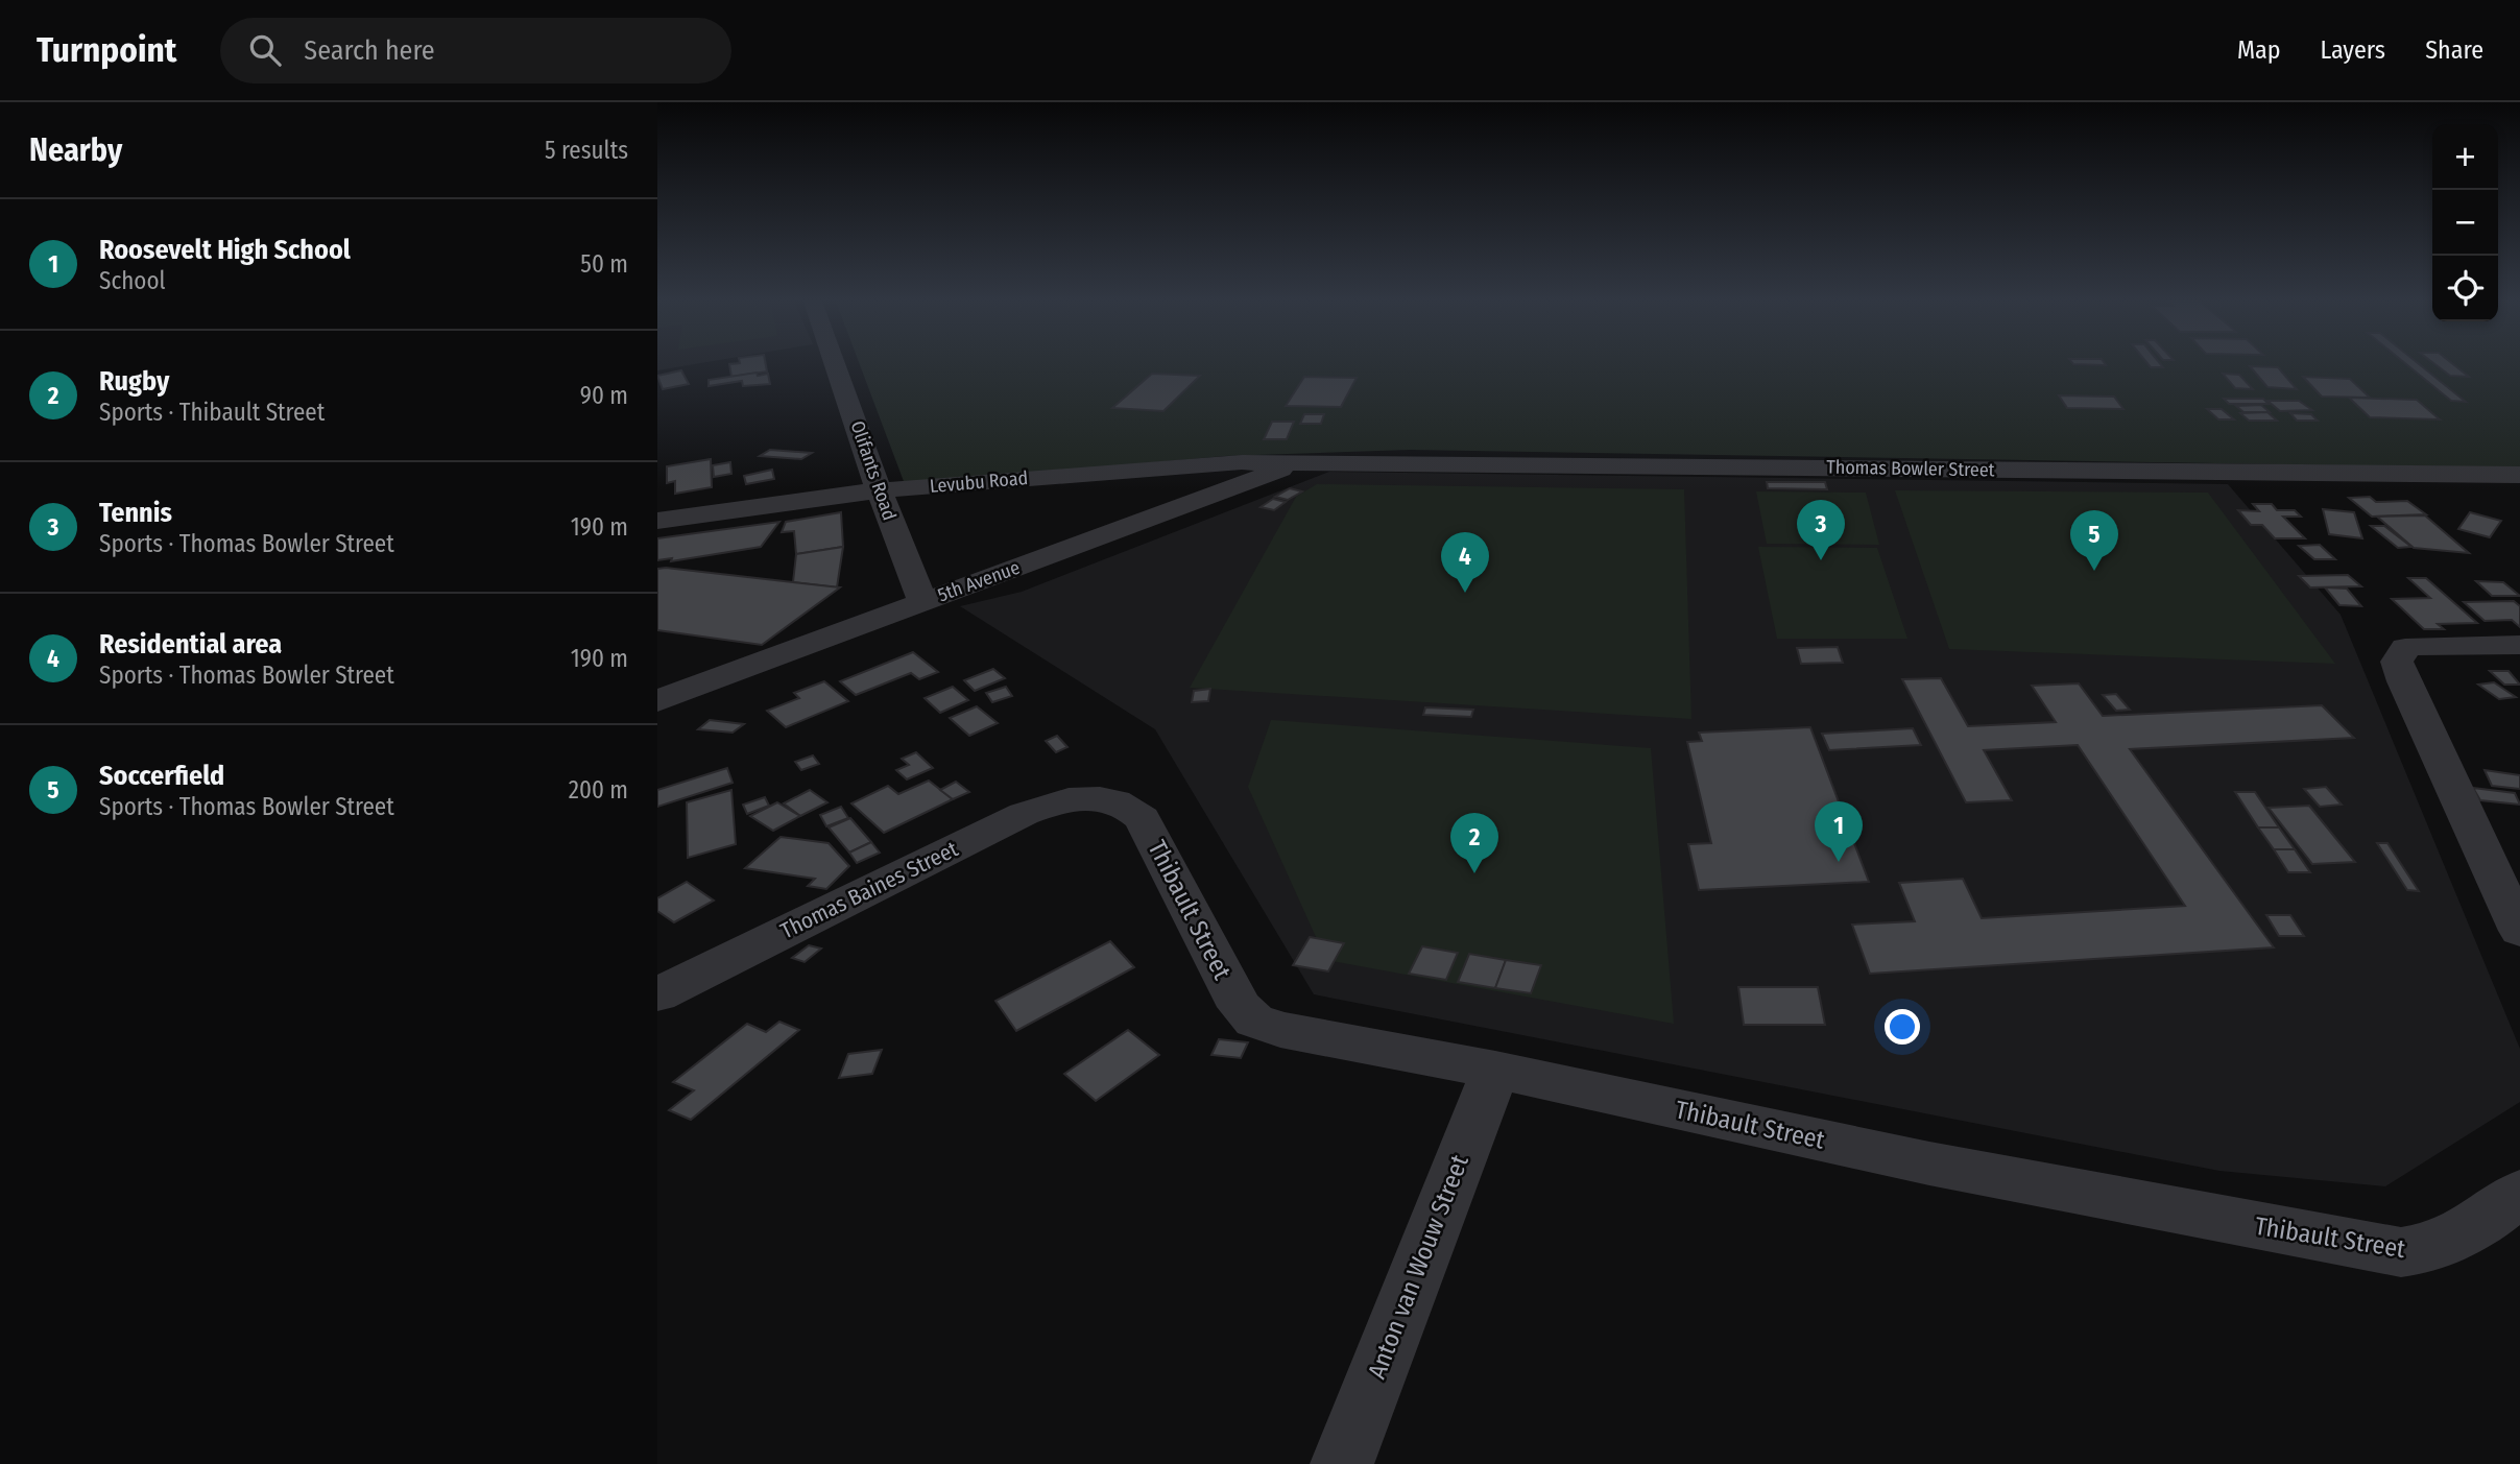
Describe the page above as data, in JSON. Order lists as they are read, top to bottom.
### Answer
{
  "streets": {
    "street": [
      "Thomas Bowler Street",
      "Olifants Road",
      "Levubu Road",
      "5th Avenue",
      "Thomas Baines Street",
      "Thibault Street",
      "Anton van Wouw Street"
    ]
  },
  "crossings": [
    ["Thomas Bowler Street", "Levubu Road"],
    ["Thomas Bowler Street", "5th Avenue"],
    ["Olifants Road", "Levubu Road"],
    ["Olifants Road", "5th Avenue"],
    ["Levubu Road", "5th Avenue"],
    ["Thomas Baines Street", "Thibault Street"],
    ["Thibault Street", "Anton van Wouw Street"]
  ],
  "page": {
    "header": "Turnpoint",
    "search": "Search here",
    "nav": ["Map", "Layers", "Share"],
    "heading": ["Nearby", "5 results"],
    "map_buttons": ["+", "−"],
    "list": [
      {
        "mark": "1",
        "name": "Roosevelt High School",
        "note": "School",
        "value": "50 m"
      },
      {
        "mark": "2",
        "name": "Rugby",
        "note": "Sports · Thibault Street",
        "value": "90 m"
      },
      {
        "mark": "3",
        "name": "Tennis",
        "note": "Sports · Thomas Bowler Street",
        "value": "190 m"
      },
      {
        "mark": "4",
        "name": "Residential area",
        "note": "Sports · Thomas Bowler Street",
        "value": "190 m"
      },
      {
        "mark": "5",
        "name": "Soccerfield",
        "note": "Sports · Thomas Bowler Street",
        "value": "200 m"
      }
    ],
    "pins": [
      "3",
      "5",
      "4",
      "1",
      "2"
    ]
  }
}
